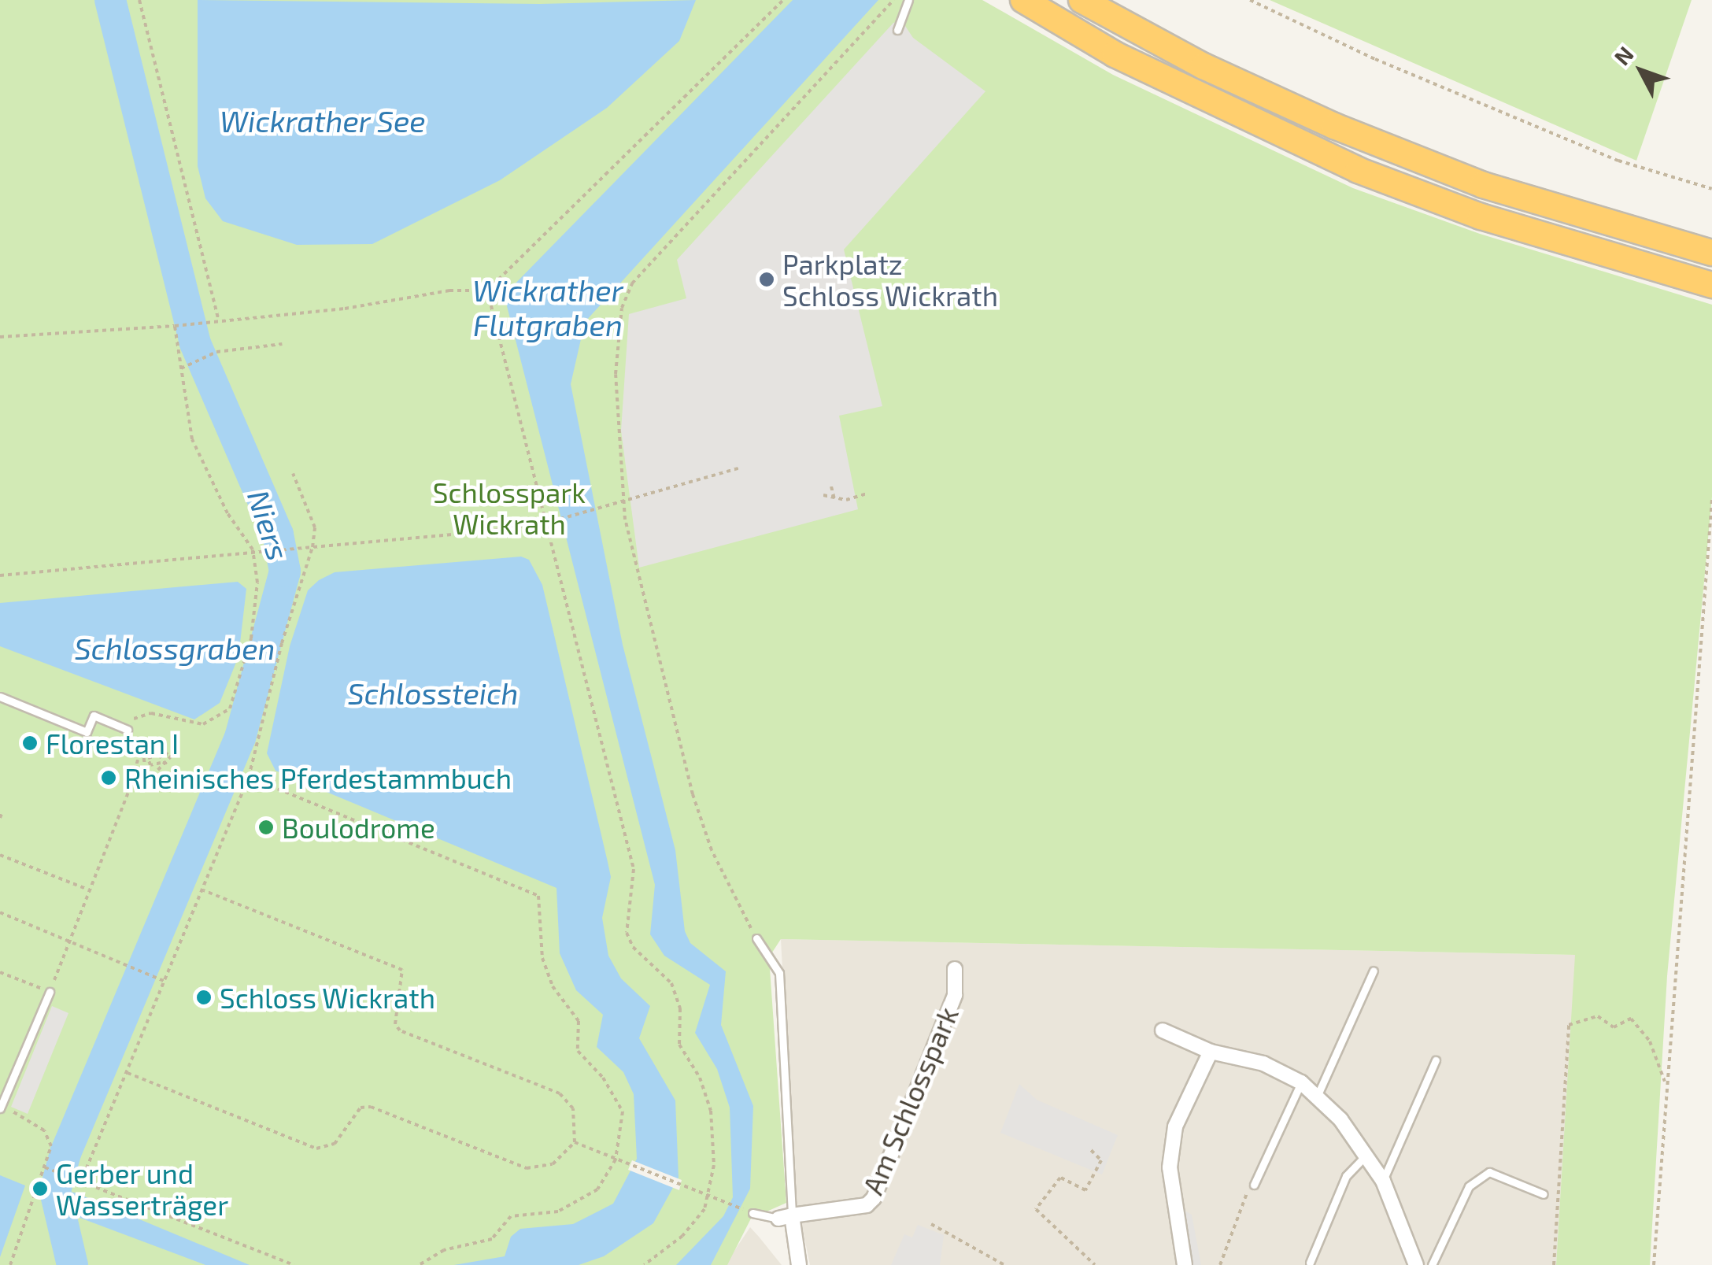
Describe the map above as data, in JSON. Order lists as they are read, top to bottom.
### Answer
{
  "streets": {
    "street": ["Am Schlosspark"]
  },
  "water": [
    "Wickrather See",
    "Wickrather Flutgraben",
    "Niers",
    "Schlossgraben",
    "Schlossteich"
  ],
  "parks": ["Schlosspark Wickrath"],
  "places": [
    "Parkplatz Schloss Wickrath",
    "Florestan I",
    "Rheinisches Pferdestammbuch",
    "Boulodrome",
    "Schloss Wickrath",
    "Gerber und Wasserträger"
  ],
  "north": "top left"
}
